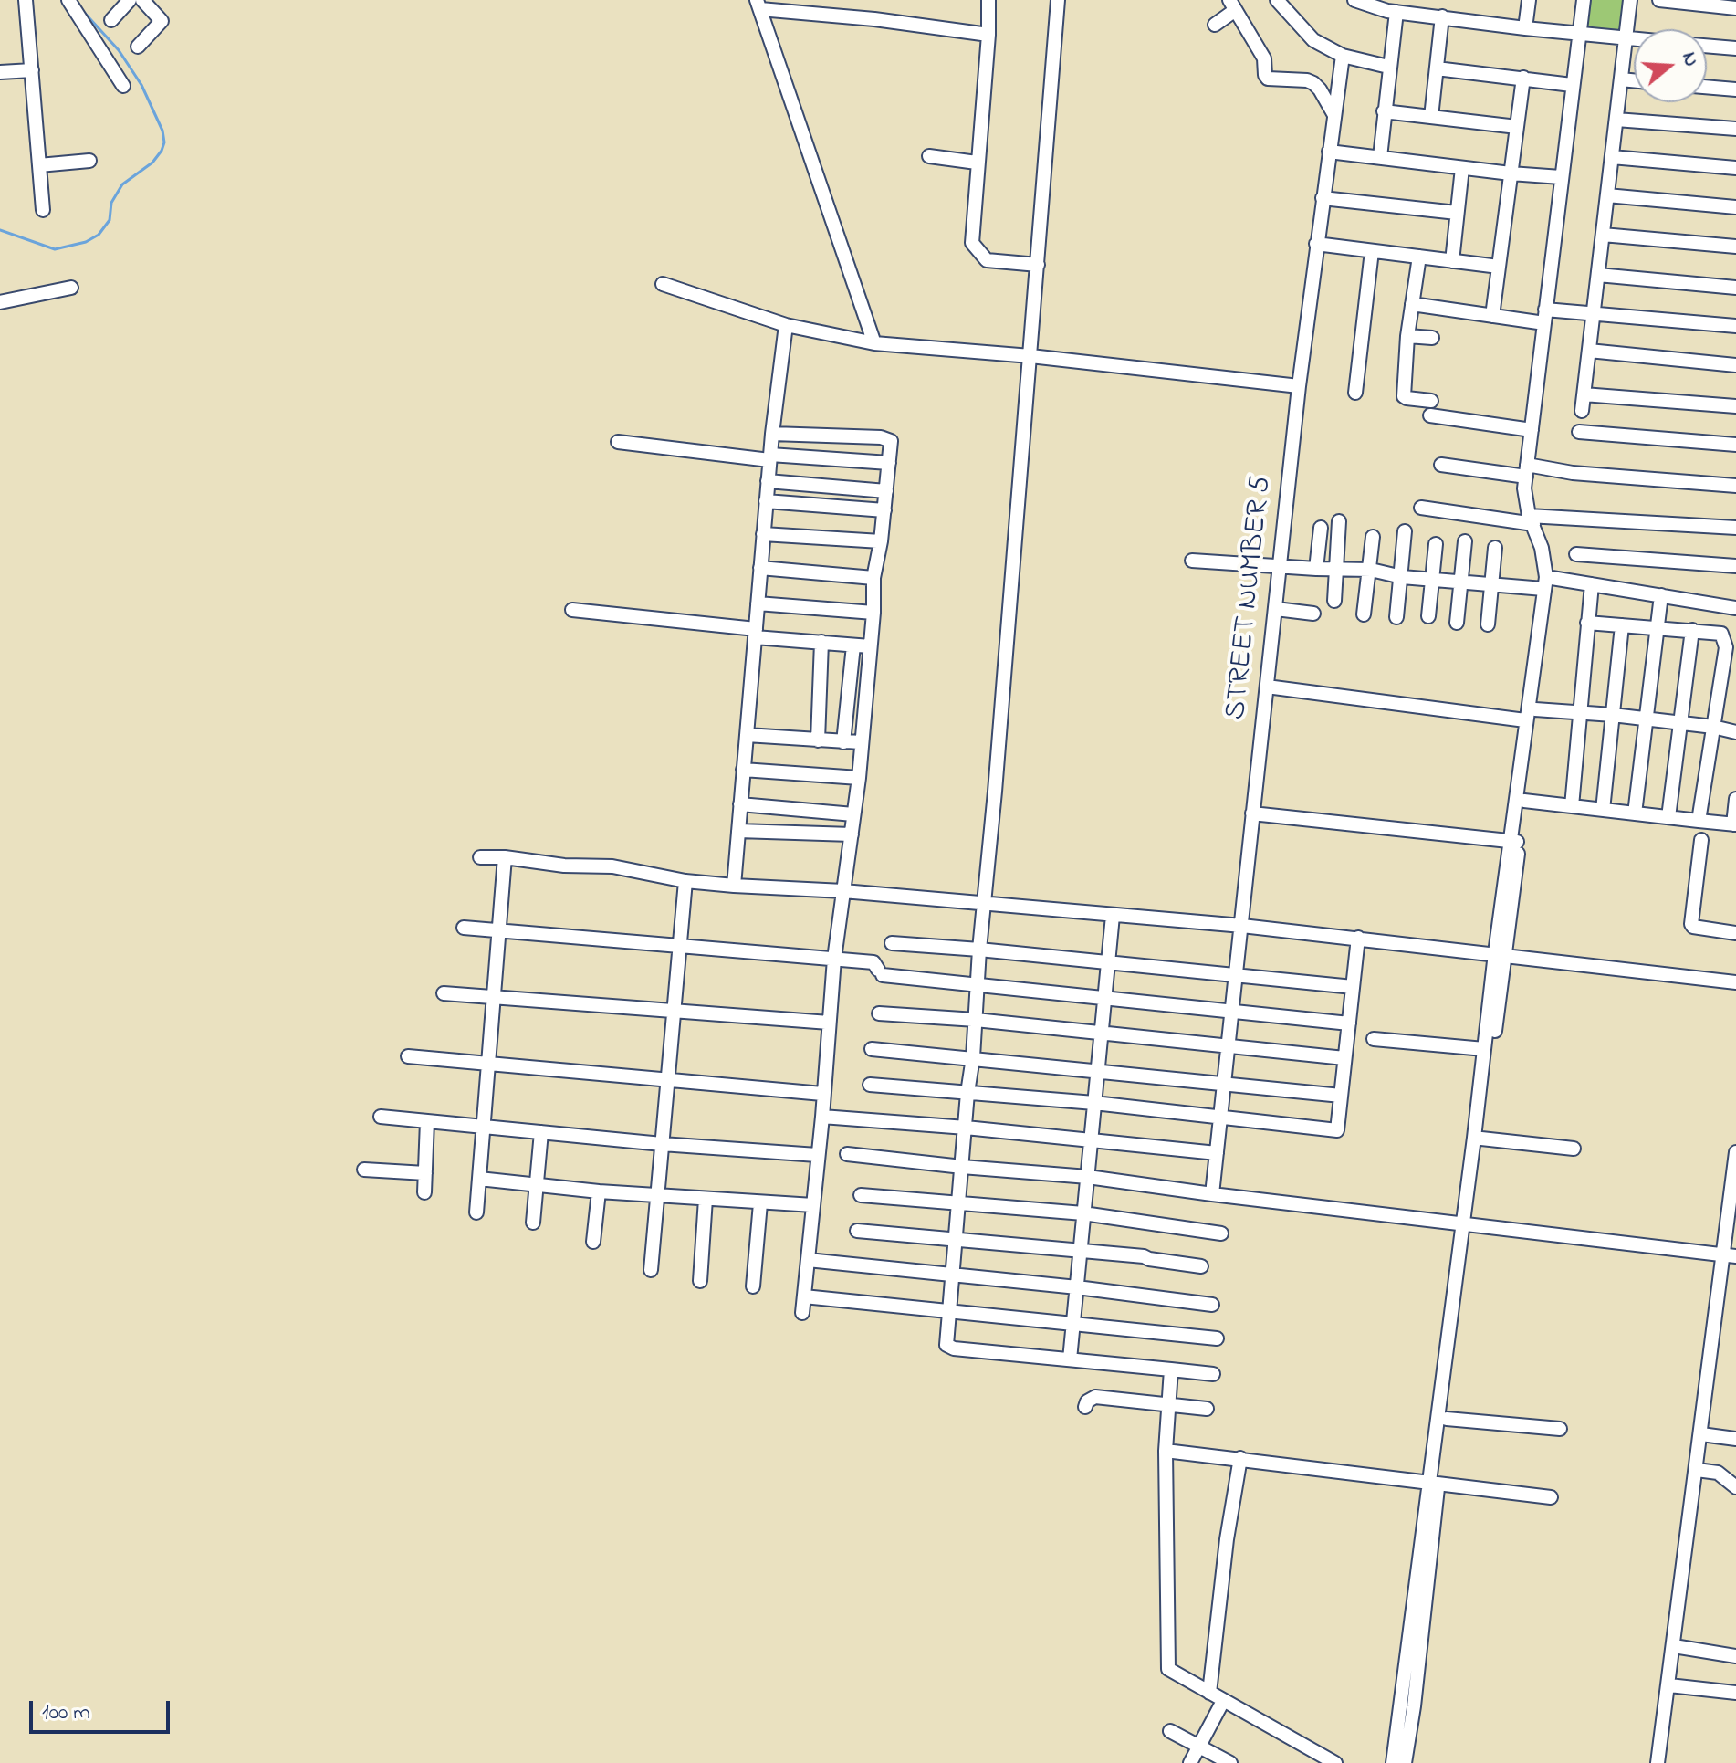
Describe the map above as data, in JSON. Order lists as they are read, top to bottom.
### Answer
{
  "streets": {
    "street": ["STREET NUMBER 5"]
  },
  "scale_bar": "100 m",
  "north": "right"
}
